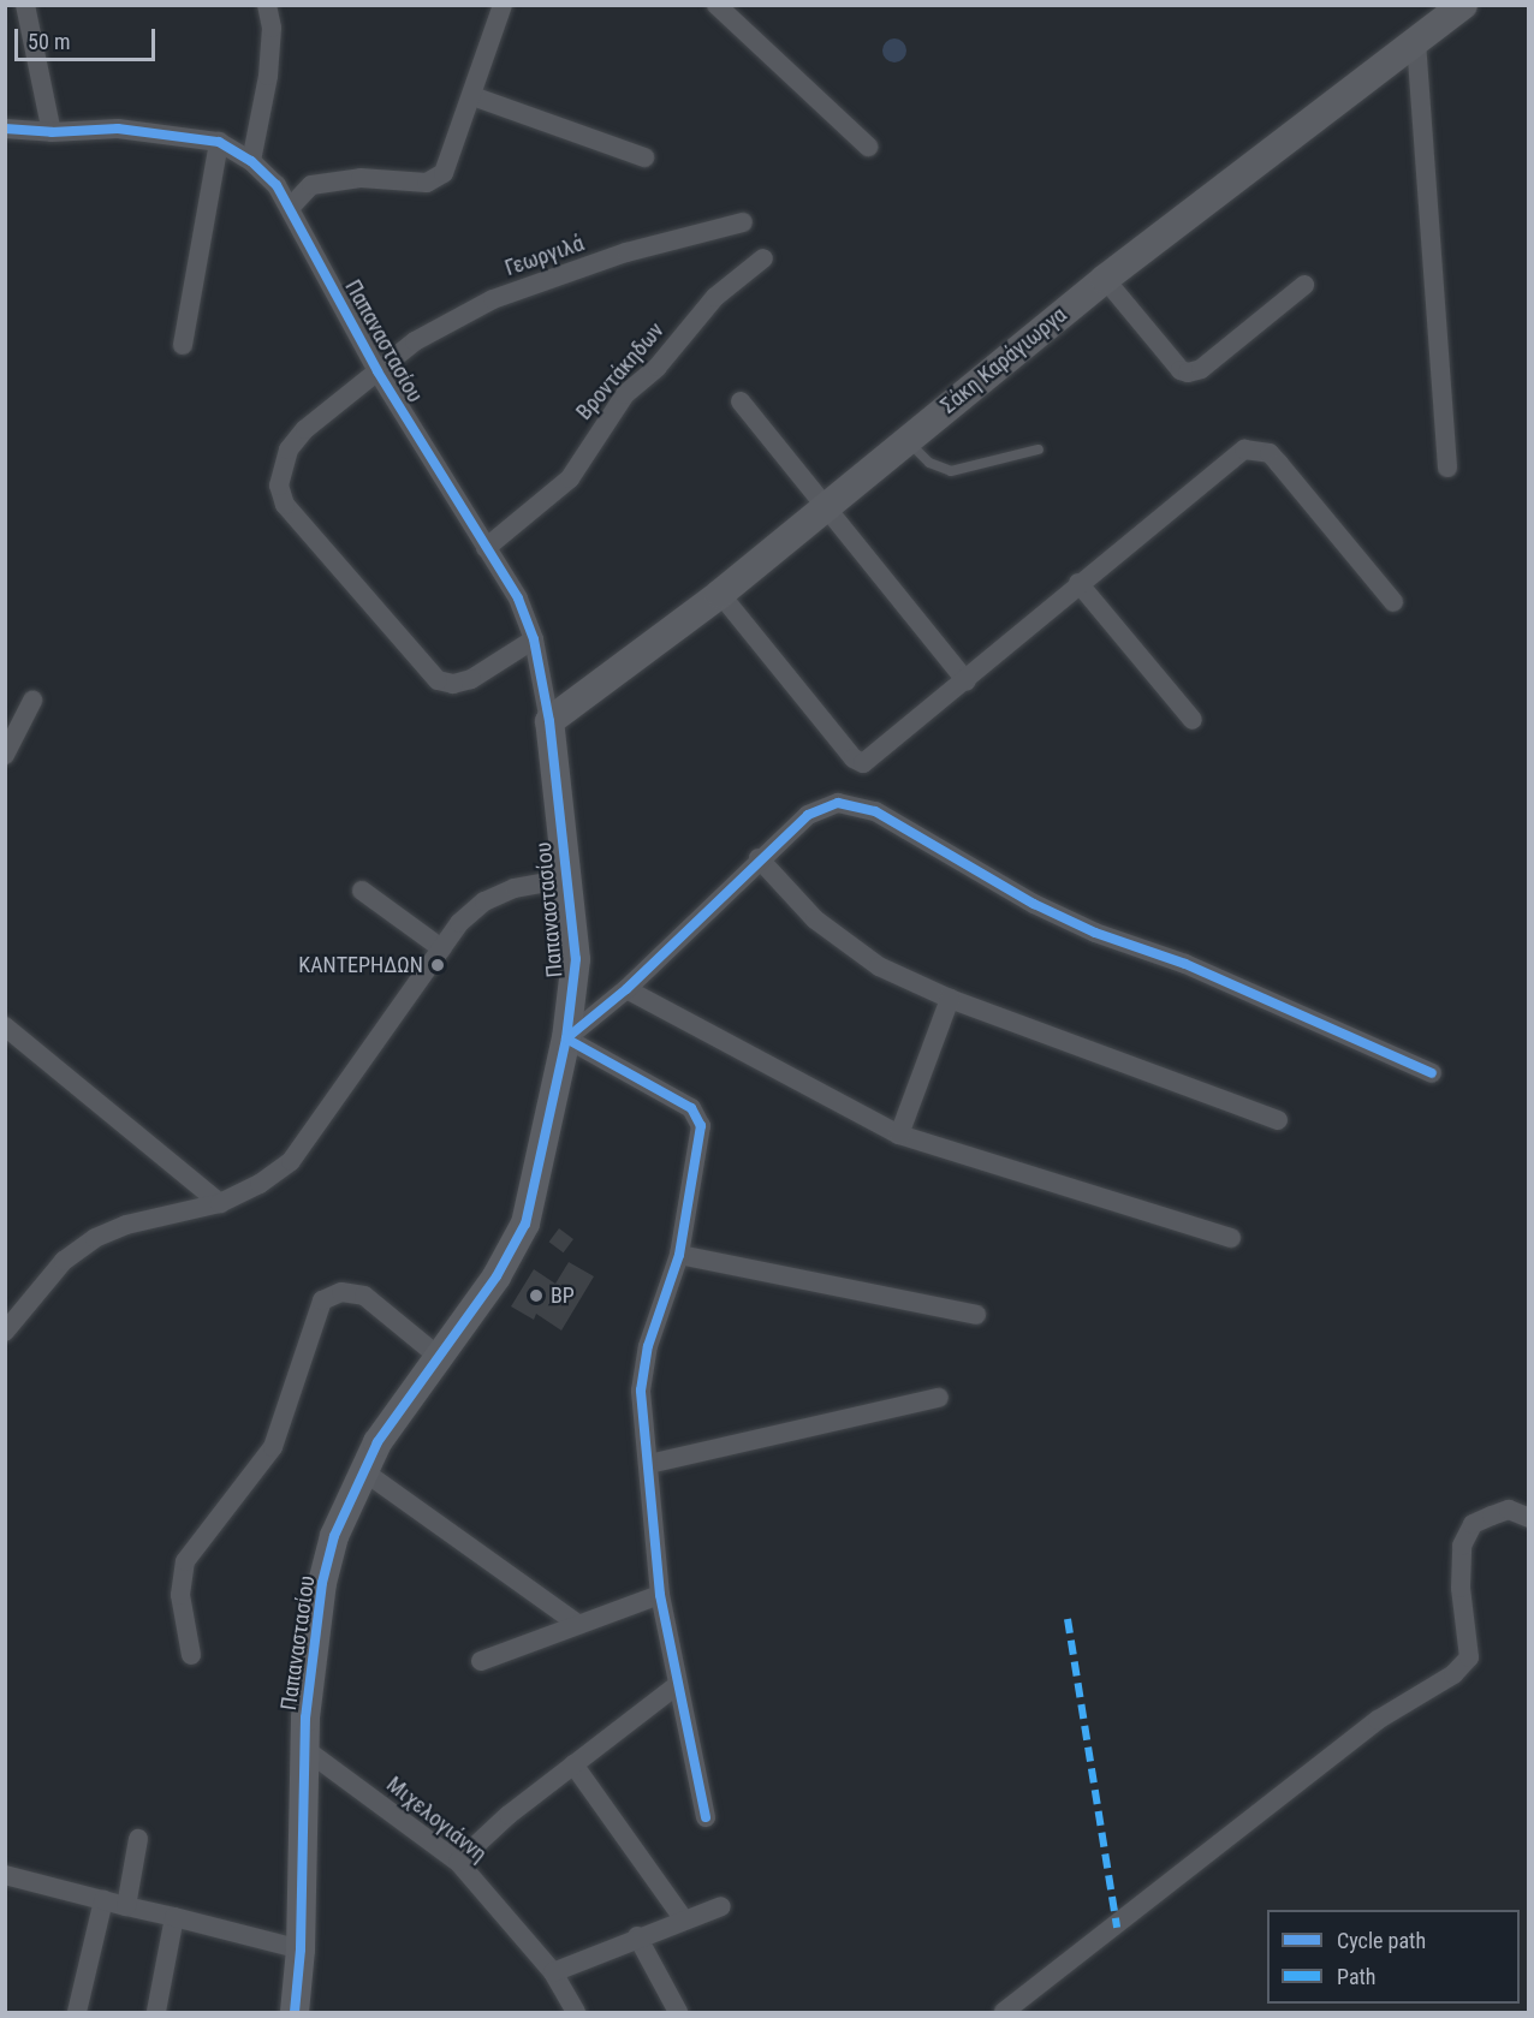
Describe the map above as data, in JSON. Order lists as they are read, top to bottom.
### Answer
{
  "streets": {
    "street": [
      "Γεωργιλά",
      "Παπαναστασίου",
      "Σάκη Καράγιωργα",
      "Βροντάκηδων",
      "Μιχελογιάννη"
    ]
  },
  "crossings": [
    ["Γεωργιλά", "Παπαναστασίου"],
    ["Παπαναστασίου", "Σάκη Καράγιωργα"],
    ["Παπαναστασίου", "Βροντάκηδων"],
    ["Παπαναστασίου", "Μιχελογιάννη"]
  ],
  "places": ["ΚΑΝΤΕΡΗΔΩΝ", "BP"],
  "legend": ["Cycle path", "Path"],
  "scale_bar": "50 m"
}
